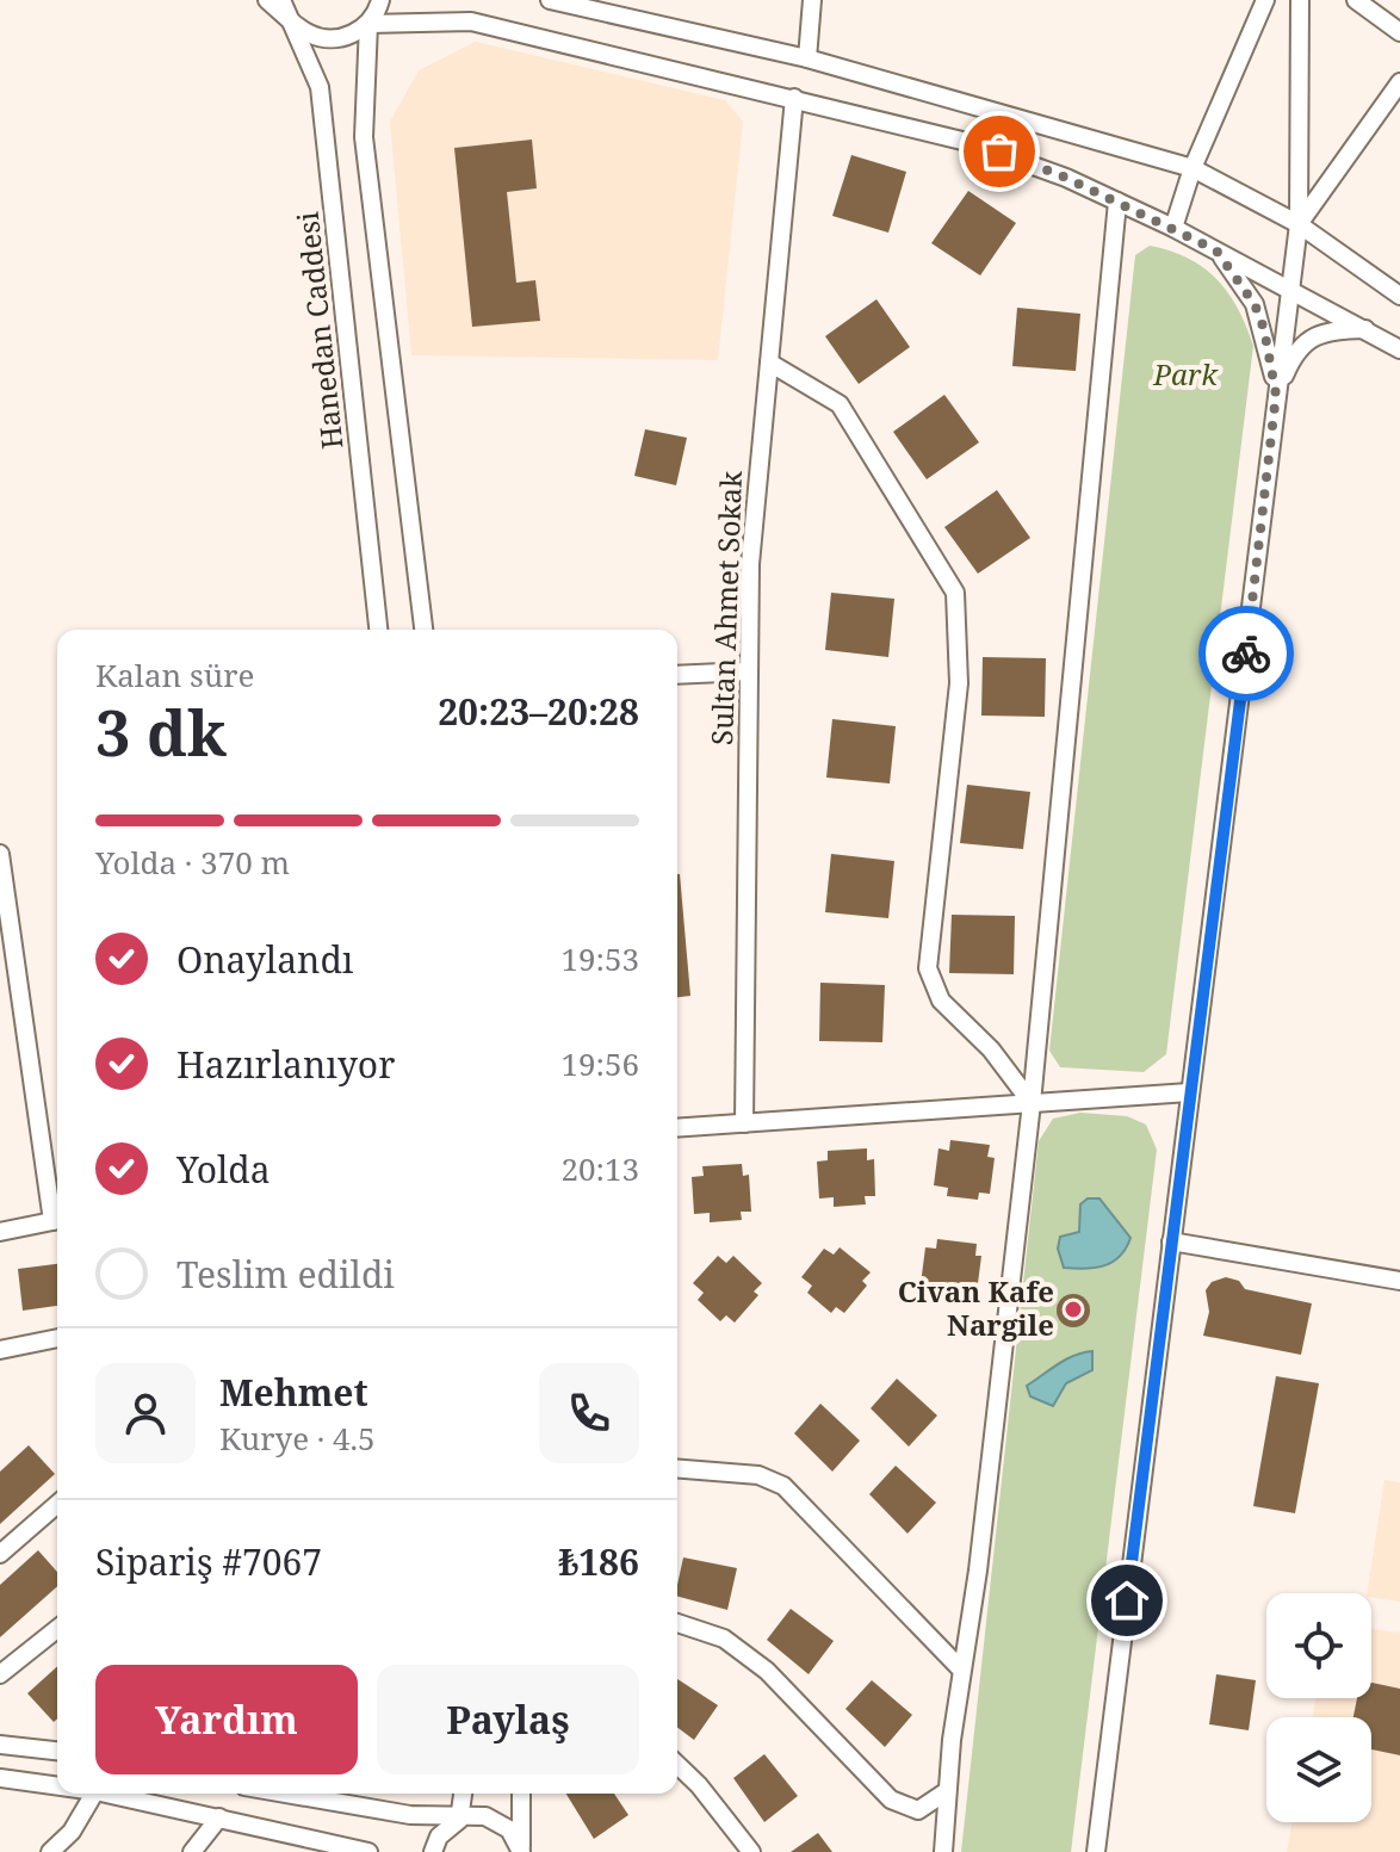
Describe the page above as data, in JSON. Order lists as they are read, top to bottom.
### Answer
{
  "streets": {
    "street": ["Hanedan Caddesi", "Sultan Ahmet Sokak"]
  },
  "parks": ["Park"],
  "places": ["Civan Kafe Nargile"],
  "page": {
    "heading": ["3 dk", "Kalan süre", "20:23–20:28"],
    "panel": [
      "Mehmet",
      "Kurye · 4.5",
      "Sipariş #7067",
      "₺186"
    ],
    "bar": "Yolda · 370 m",
    "list": [
      ["Onaylandı", "19:53"],
      ["Hazırlanıyor", "19:56"],
      ["Yolda", "20:13"],
      "Teslim edildi"
    ],
    "buttons": ["Yardım", "Paylaş"]
  }
}
